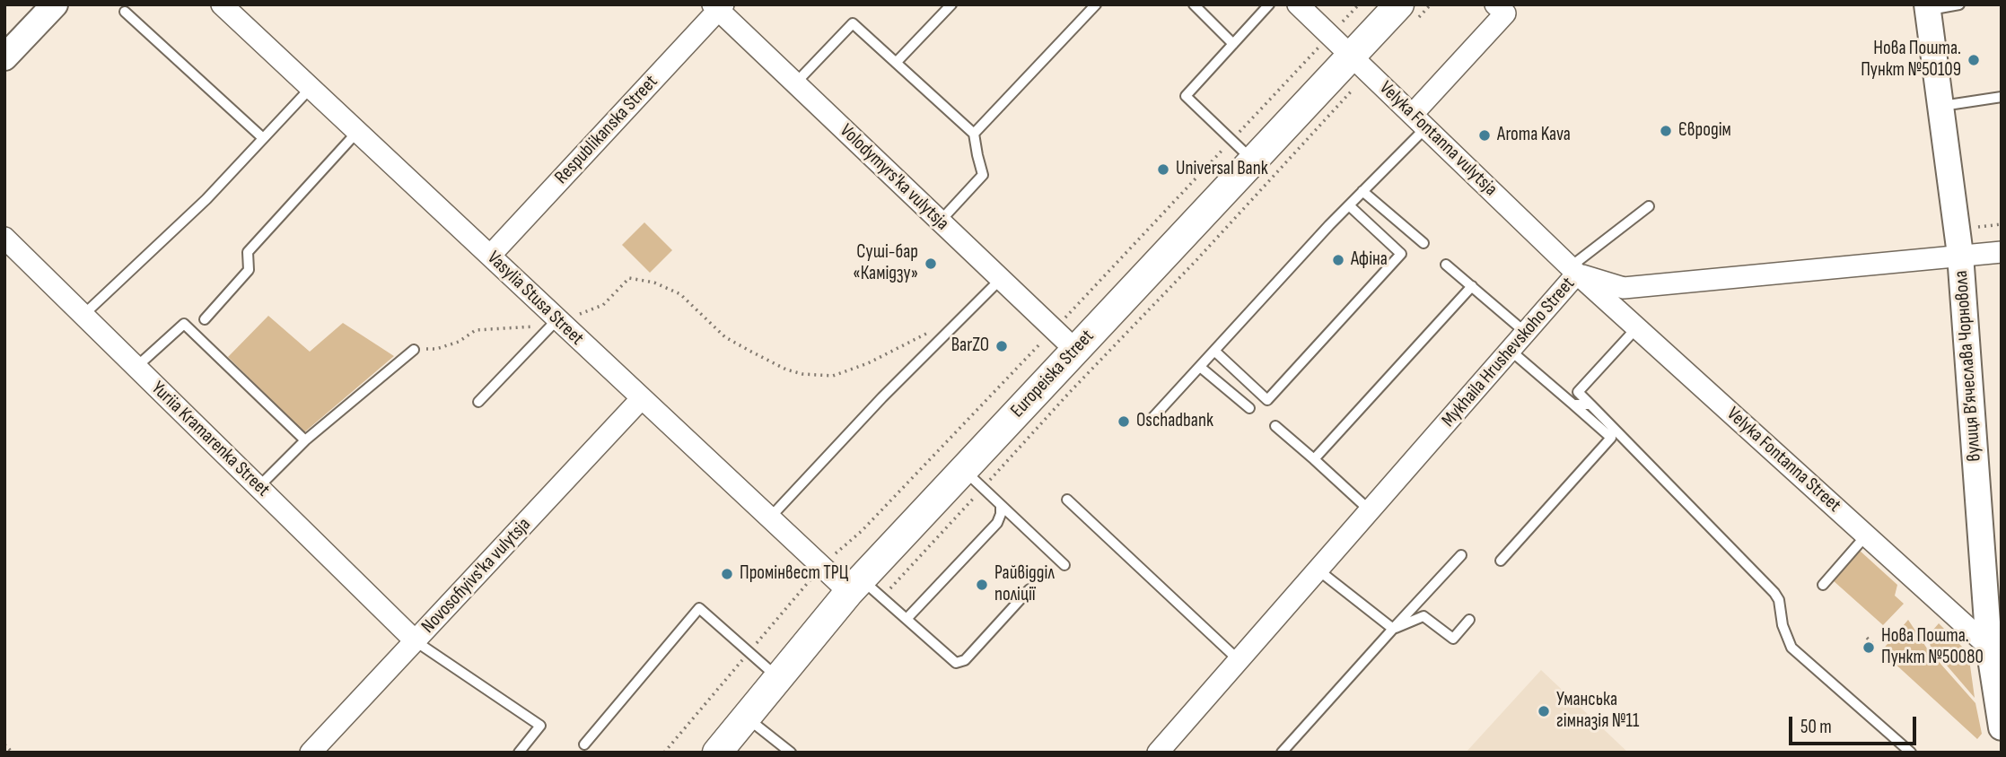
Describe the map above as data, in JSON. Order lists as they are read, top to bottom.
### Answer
{
  "streets": {
    "main road": ["Europeiska Street"],
    "street": [
      "Respublikanska Street",
      "Velyka Fontanna vulytsja",
      "Volodymyrs'ka vulytsja",
      "Vasylia Stusa Street",
      "Mykhaila Hrushevskoho Street",
      "вулиця В’ячеслава Чорновола",
      "Yuriia Kramarenka Street",
      "Velyka Fontanna Street",
      "Novosofiyivs'ka vulytsja"
    ]
  },
  "crossings": [
    ["Respublikanska Street", "Volodymyrs'ka vulytsja"],
    ["Respublikanska Street", "Vasylia Stusa Street"],
    ["Velyka Fontanna vulytsja", "Mykhaila Hrushevskoho Street"],
    ["Velyka Fontanna vulytsja", "Europeiska Street"],
    ["Velyka Fontanna vulytsja", "Velyka Fontanna Street"],
    ["Volodymyrs'ka vulytsja", "Europeiska Street"],
    ["Vasylia Stusa Street", "Europeiska Street"],
    ["Vasylia Stusa Street", "Novosofiyivs'ka vulytsja"],
    ["Mykhaila Hrushevskoho Street", "вулиця В’ячеслава Чорновола"],
    ["Mykhaila Hrushevskoho Street", "Velyka Fontanna Street"],
    ["вулиця В’ячеслава Чорновола", "Velyka Fontanna Street"],
    ["Yuriia Kramarenka Street", "Novosofiyivs'ka vulytsja"]
  ],
  "places": [
    "Нова Пошта. Пункт №50109",
    "Євродім",
    "Aroma Kava",
    "Universal Bank",
    "Афіна",
    "Суші-бар «Камідзу»",
    "BarZO",
    "Oschadbank",
    "Промінвест ТРЦ",
    "Райвідділ поліції",
    "Нова Пошта. Пункт №50080",
    "Уманська гімназія №11"
  ],
  "scale_bar": "50 m"
}
